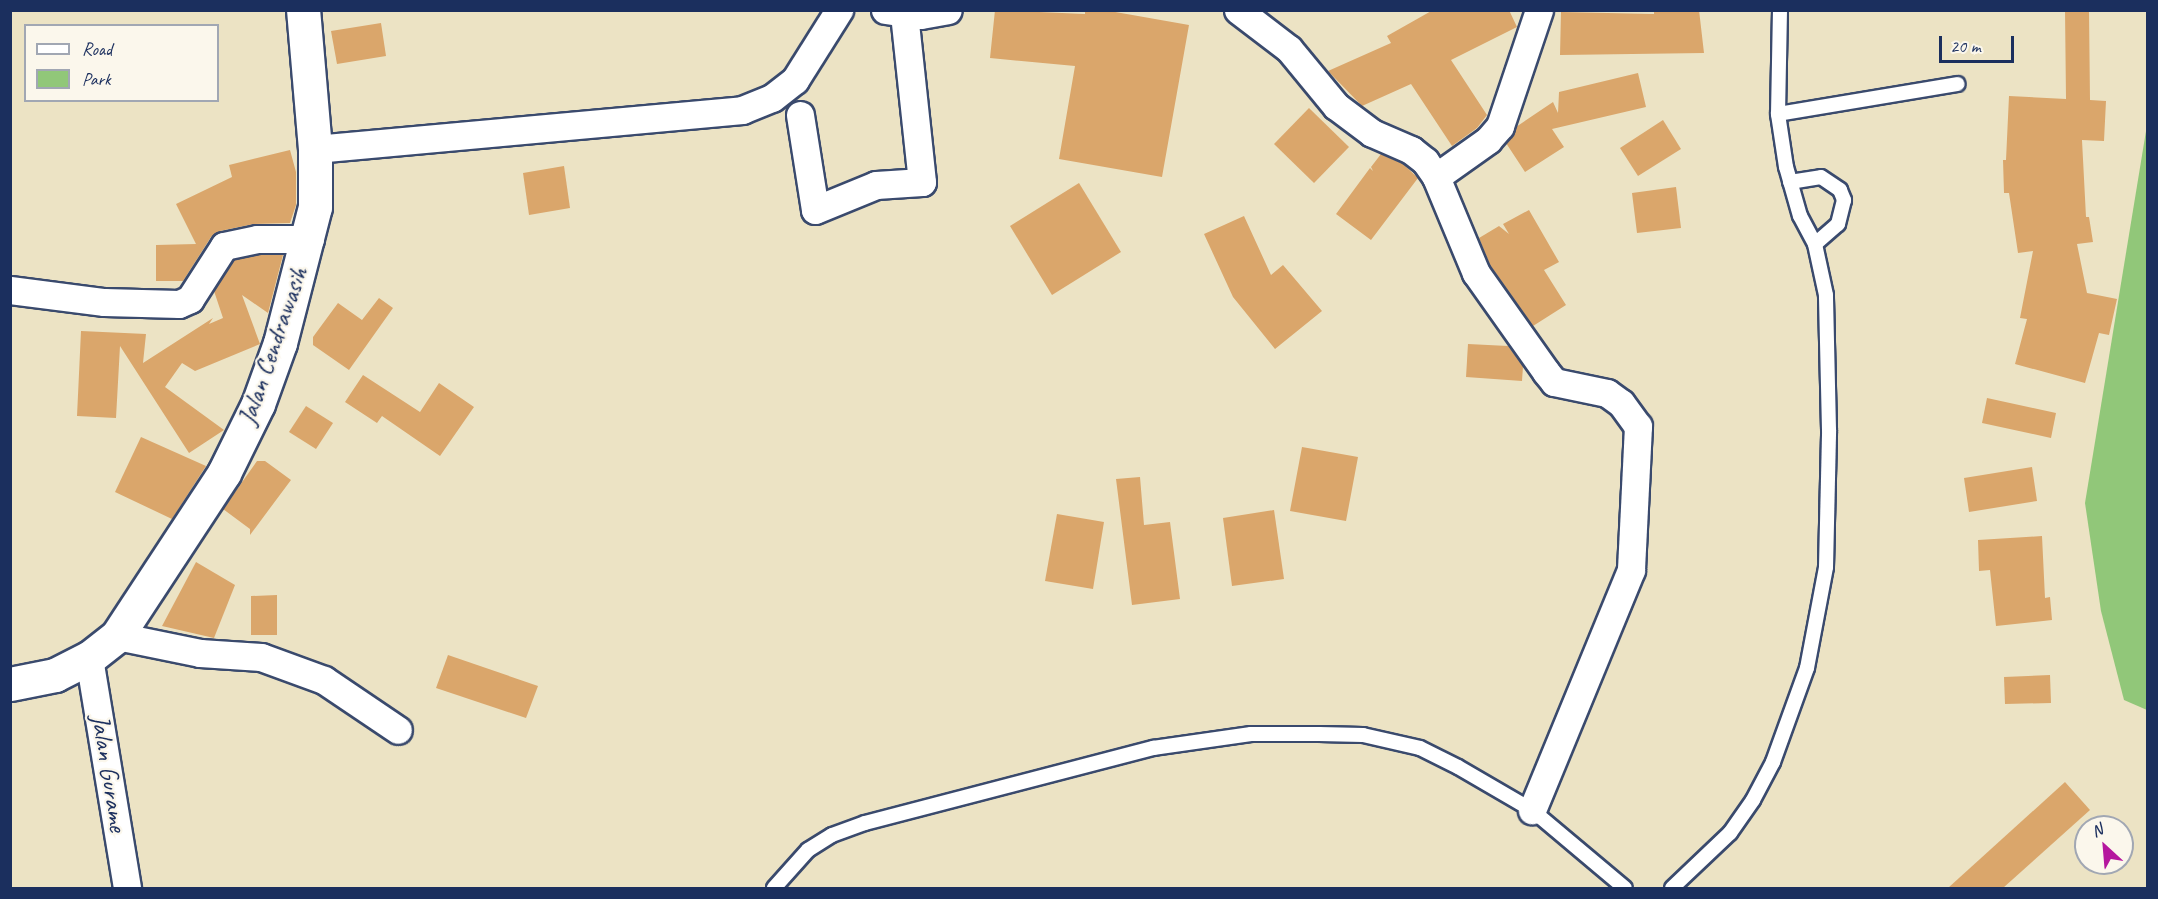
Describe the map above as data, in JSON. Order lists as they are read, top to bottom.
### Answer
{
  "streets": {
    "street": ["Jalan Cendrawasih", "Jalan Gurame"]
  },
  "crossings": [
    ["Jalan Cendrawasih", "Jalan Gurame"]
  ],
  "legend": ["Road", "Park"],
  "scale_bar": "20 m",
  "north": "top left"
}
